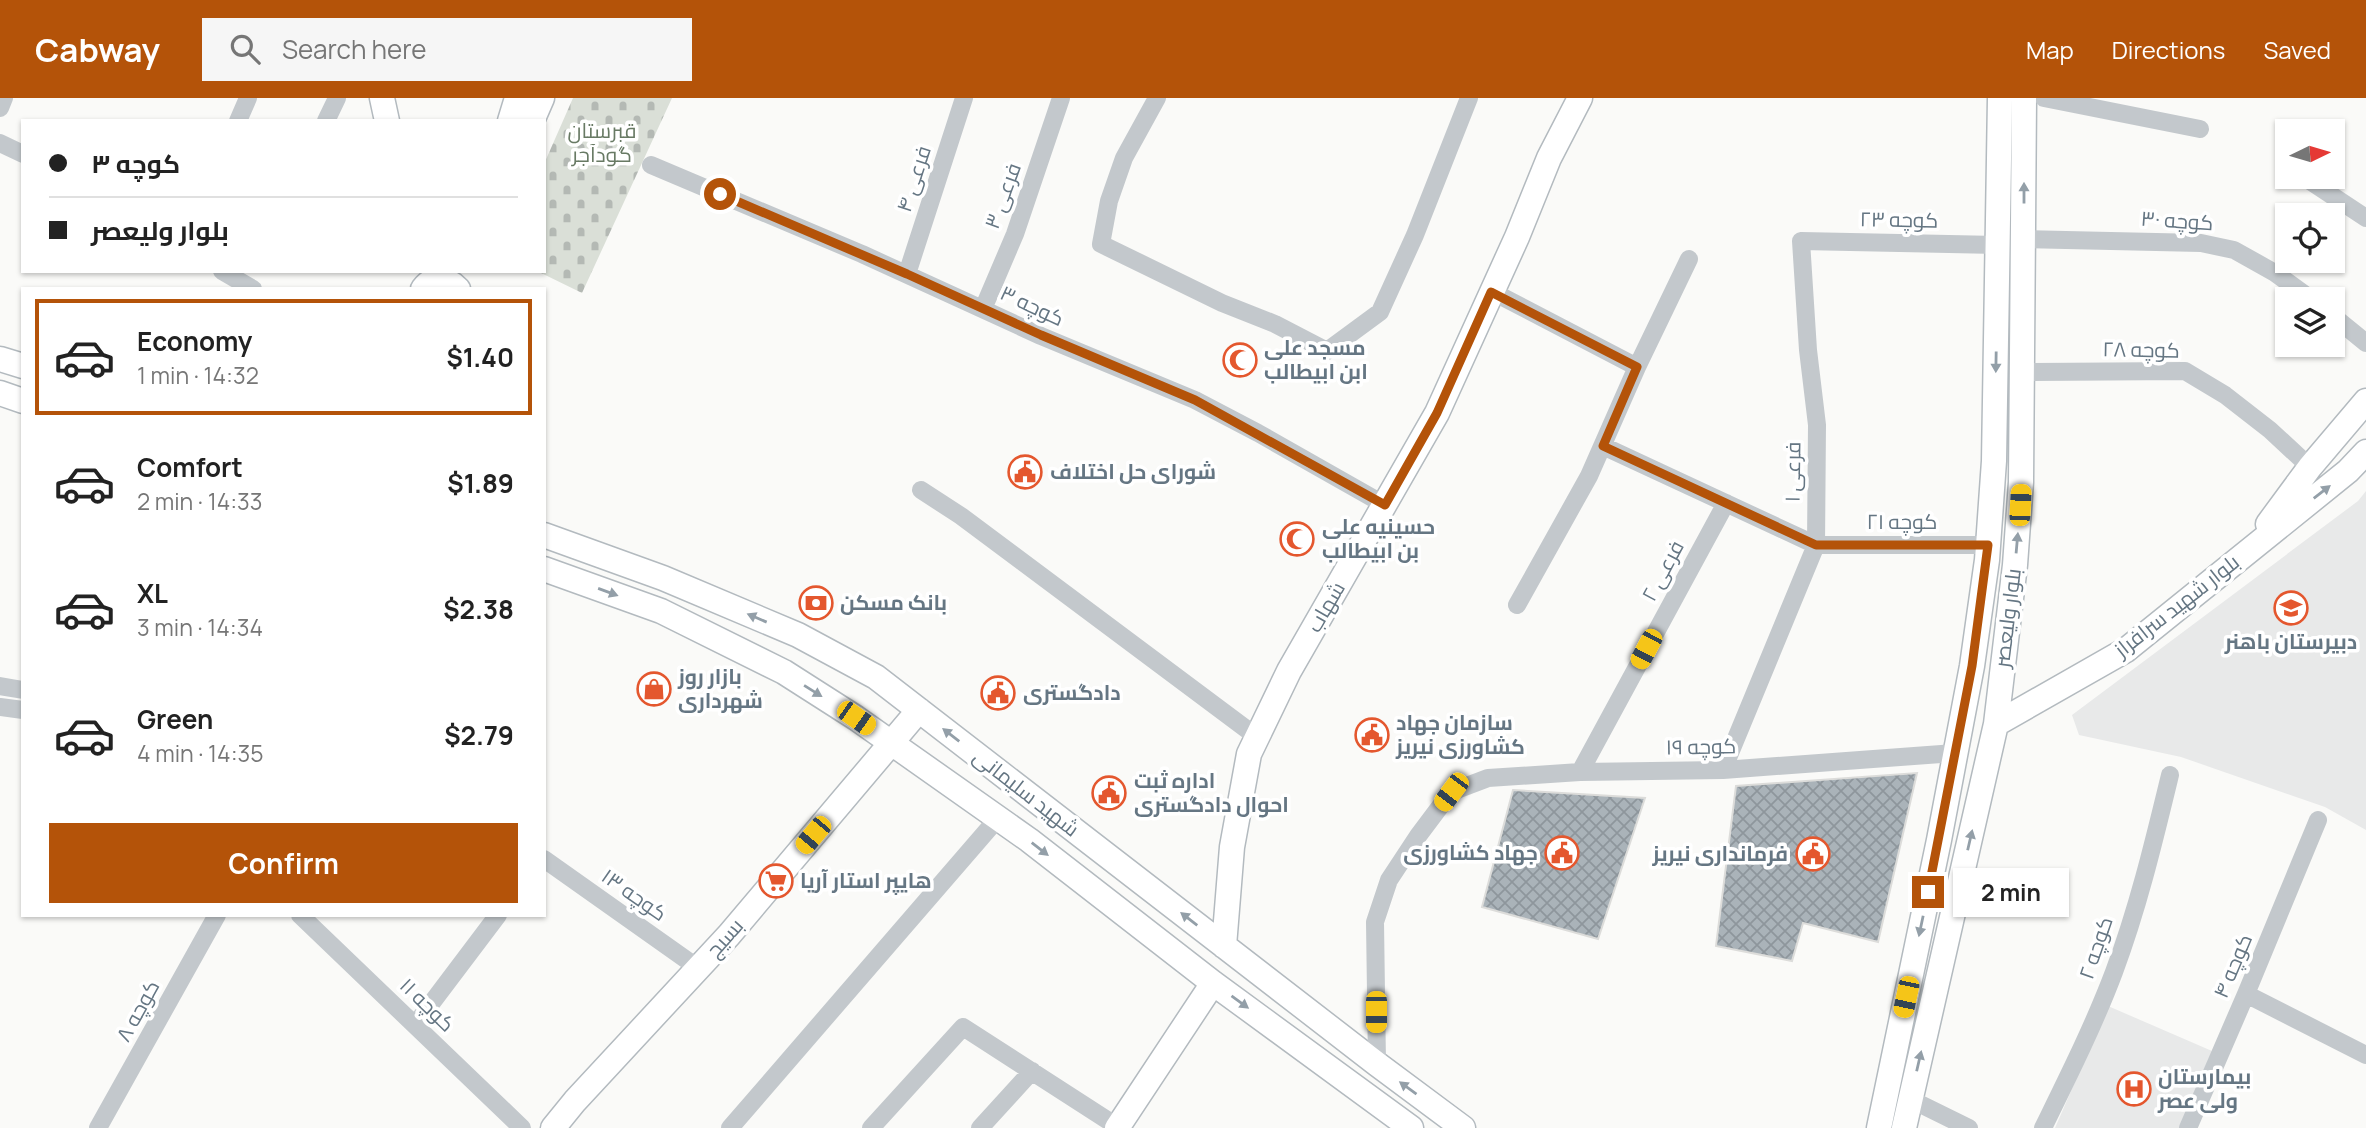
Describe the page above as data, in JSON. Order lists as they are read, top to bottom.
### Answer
{
  "streets": {
    "main road": [
      "بلوار شهید سرافراز",
      "شهاب",
      "بلوار ولیعصر",
      "شهید سلیمانی",
      "بسیج"
    ],
    "street": [
      "فرعی ۴",
      "فرعی ۳",
      "کوچه ۲۳",
      "کوچه ۳۰",
      "کوچه ۳",
      "کوچه ۲۸",
      "فرعی ۱",
      "کوچه ۲۱",
      "فرعی ۲",
      "کوچه ۱۹",
      "کوچه ۱۳",
      "کوچه ۲",
      "کوچه ۴",
      "کوچه ۱۱",
      "کوچه ۸"
    ]
  },
  "crossings": [
    ["فرعی ۴", "کوچه ۳"],
    ["فرعی ۳", "کوچه ۳"],
    ["کوچه ۲۳", "فرعی ۱"],
    ["کوچه ۲۳", "بلوار ولیعصر"],
    ["کوچه ۳۰", "بلوار ولیعصر"],
    ["کوچه ۳", "شهاب"],
    ["کوچه ۲۸", "بلوار شهید سرافراز"],
    ["کوچه ۲۸", "بلوار ولیعصر"],
    ["فرعی ۱", "کوچه ۲۱"],
    ["فرعی ۱", "کوچه ۱۹"],
    ["کوچه ۲۱", "بلوار ولیعصر"],
    ["فرعی ۲", "کوچه ۱۹"],
    ["بلوار شهید سرافراز", "بلوار ولیعصر"],
    ["شهاب", "شهید سلیمانی"],
    ["بلوار ولیعصر", "کوچه ۱۹"],
    ["کوچه ۱۹", "شهید سلیمانی"],
    ["شهید سلیمانی", "بسیج"],
    ["کوچه ۱۳", "بسیج"]
  ],
  "parks": ["قبرستان گودآجر"],
  "places": {
    "mosque": ["مسجد علی ابن ابیطالب", "حسینیه علی بن ابیطالب"],
    "public building": [
      "شورای حل اختلاف",
      "دادگستری",
      "سازمان جهاد کشاورزی نیریز",
      "اداره ثبت احوال دادگستری",
      "جهاد کشاورزی",
      "فرمانداری نیریز"
    ],
    "bank": ["بانک مسکن"],
    "school or university": ["دبیرستان باهنر"],
    "shop": ["بازار روز شهرداری"],
    "supermarket": ["هایپر استار آریا"],
    "hospital": ["بیمارستان ولی عصر"]
  },
  "north": "right",
  "page": {
    "header": "Cabway",
    "search": "Search here",
    "nav": ["Map", "Directions", "Saved"],
    "banner": ["کوچه ۳", "بلوار ولیعصر"],
    "list": [
      {
        "name": "Economy",
        "note": "1 min · 14:32",
        "value": "$1.40"
      },
      {
        "name": "Comfort",
        "note": "2 min · 14:33",
        "value": "$1.89"
      },
      {
        "name": "XL",
        "note": "3 min · 14:34",
        "value": "$2.38"
      },
      {
        "name": "Green",
        "note": "4 min · 14:35",
        "value": "$2.79"
      }
    ],
    "buttons": "Confirm",
    "bubble": "2 min"
  }
}
